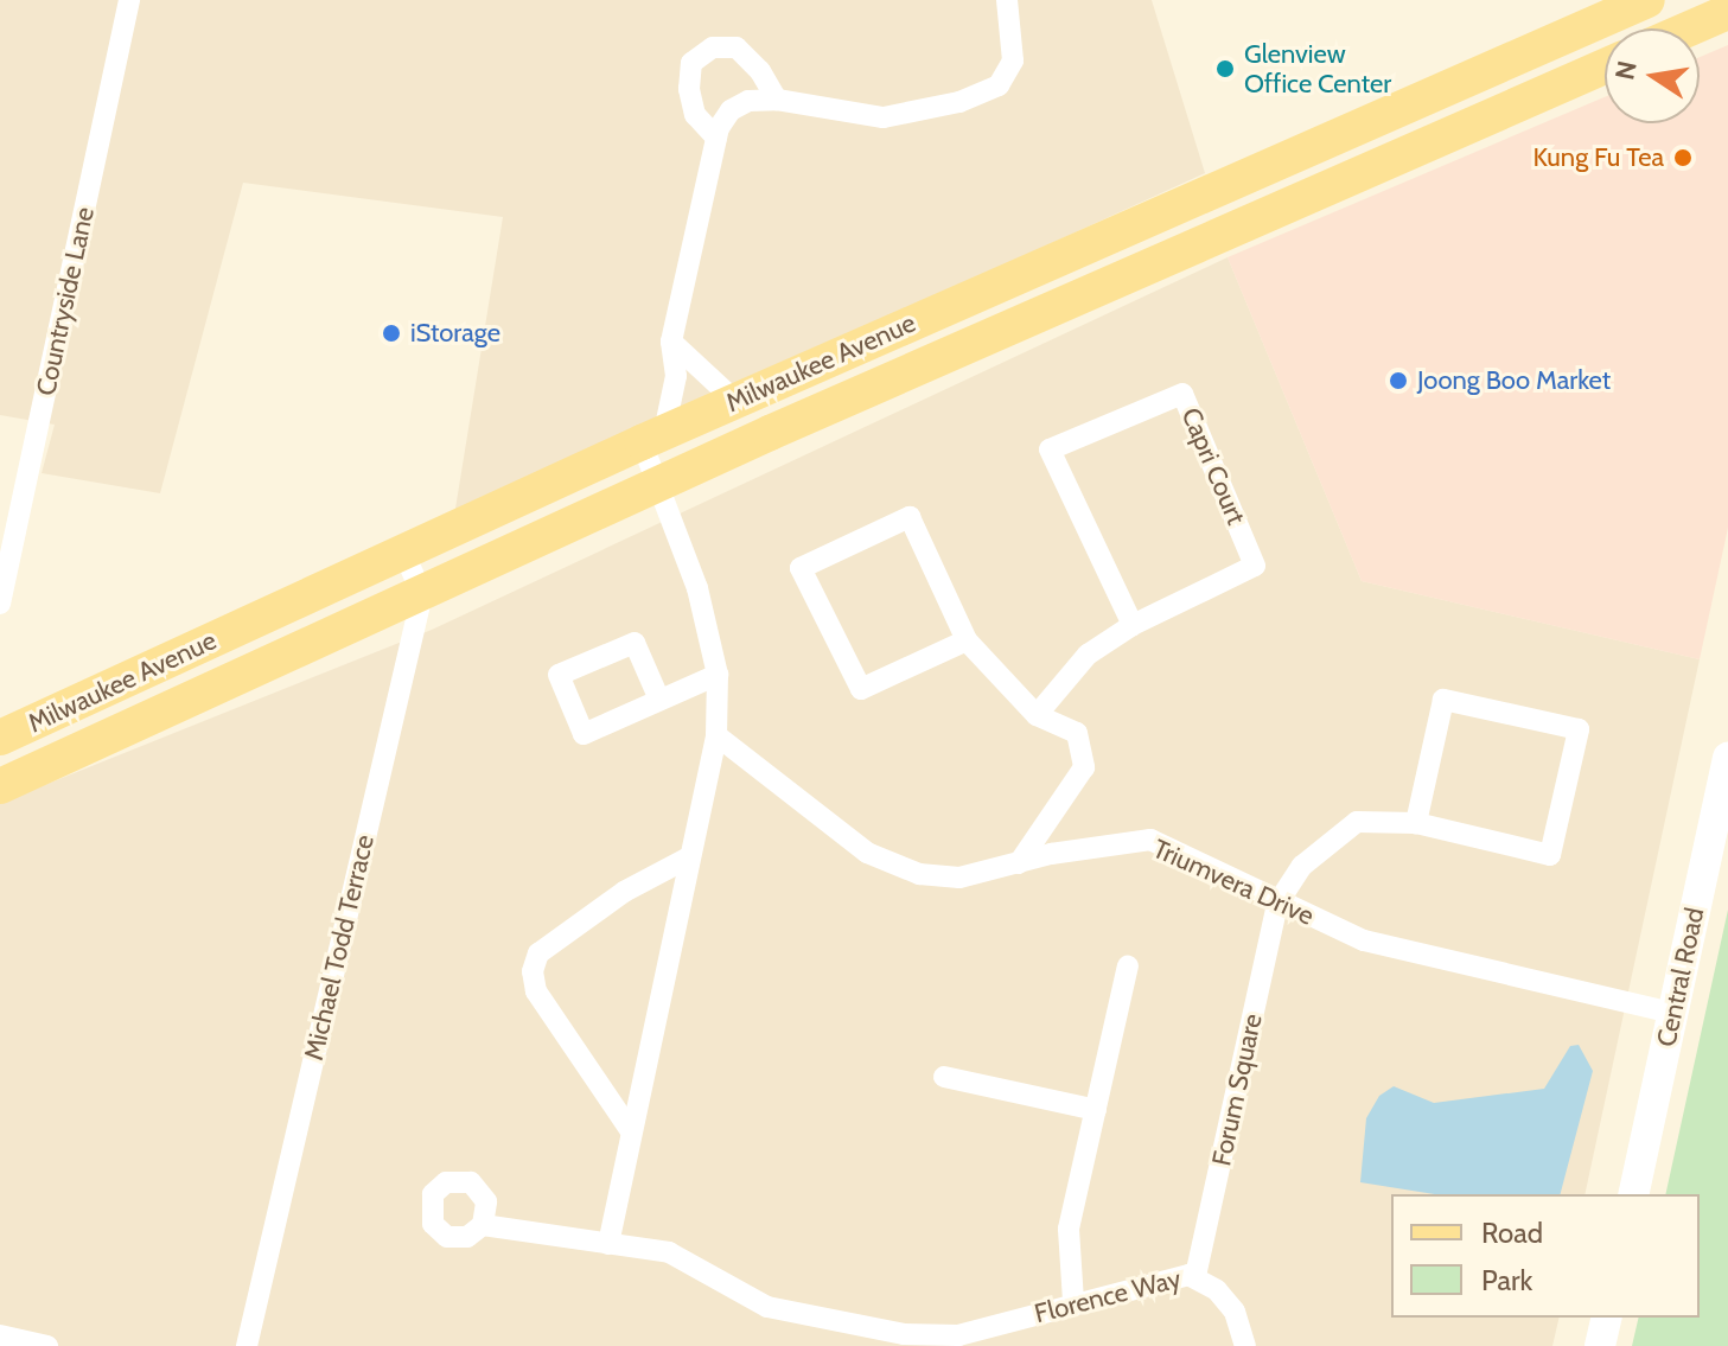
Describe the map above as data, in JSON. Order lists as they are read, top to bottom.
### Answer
{
  "streets": {
    "main road": ["Milwaukee Avenue", "Central Road"],
    "street": [
      "Countryside Lane",
      "Capri Court",
      "Triumvera Drive",
      "Michael Todd Terrace",
      "Forum Square",
      "Florence Way"
    ]
  },
  "crossings": [
    ["Milwaukee Avenue", "Michael Todd Terrace"],
    ["Triumvera Drive", "Central Road"],
    ["Triumvera Drive", "Forum Square"],
    ["Forum Square", "Florence Way"]
  ],
  "places": [
    "Glenview Office Center",
    "Kung Fu Tea",
    "iStorage",
    "Joong Boo Market"
  ],
  "legend": ["Road", "Park"],
  "north": "left"
}
